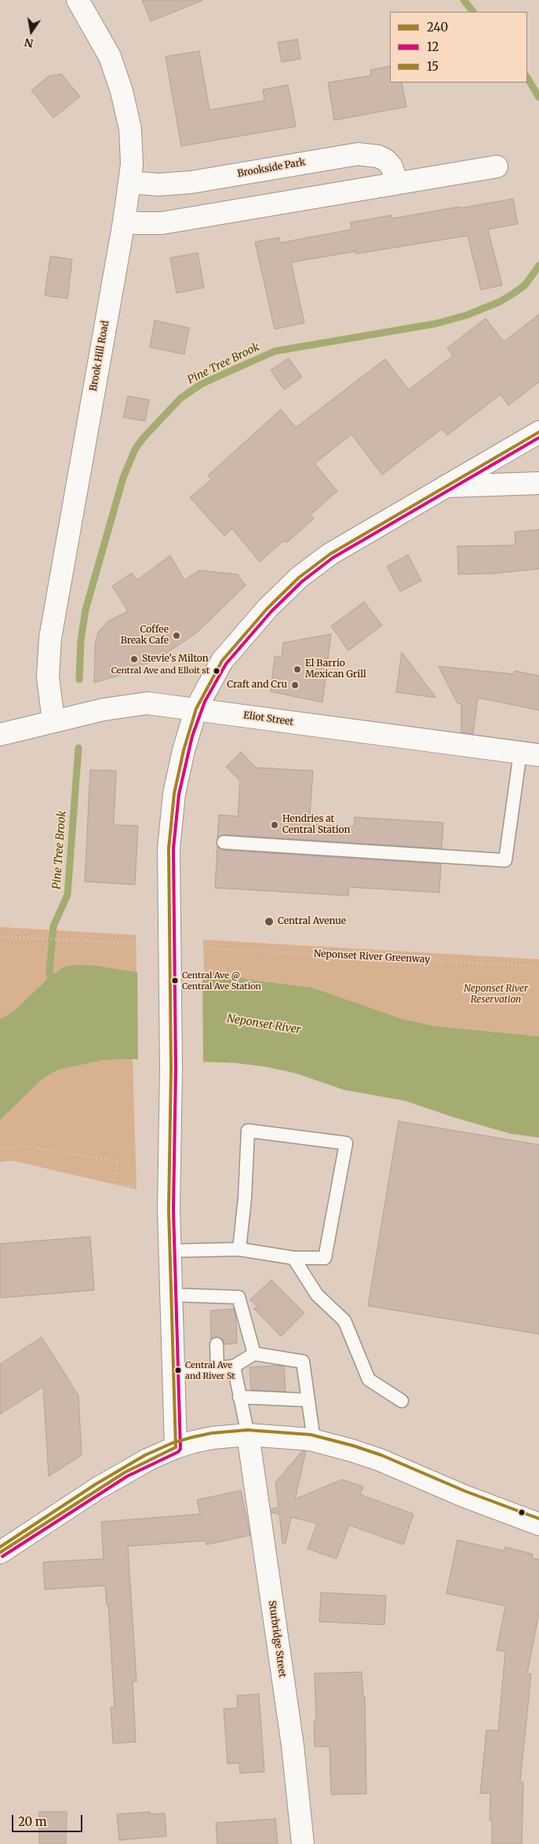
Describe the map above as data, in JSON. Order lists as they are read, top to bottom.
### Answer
{
  "streets": {
    "street": [
      "Brookside Park",
      "Brook Hill Road",
      "Eliot Street",
      "Sturbridge Street"
    ],
    "path": ["Neponset River Greenway"]
  },
  "crossings": [
    ["Brookside Park", "Brook Hill Road"],
    ["Brook Hill Road", "Eliot Street"]
  ],
  "water": ["Pine Tree Brook", "Neponset River"],
  "parks": ["Neponset River Reservation"],
  "places": [
    "Coffee Break Cafe",
    "Stevie's Milton",
    "El Barrio Mexican Grill",
    "Central Ave and Elloit st",
    "Craft and Cru",
    "Hendries at Central Station",
    "Central Avenue",
    "Central Ave @ Central Ave Station",
    "Central Ave and River St"
  ],
  "lines": ["transit line 240", "transit line 12", "transit line 15"],
  "legend": ["240", "12", "15"],
  "scale_bar": "20 m",
  "north": "bottom"
}
